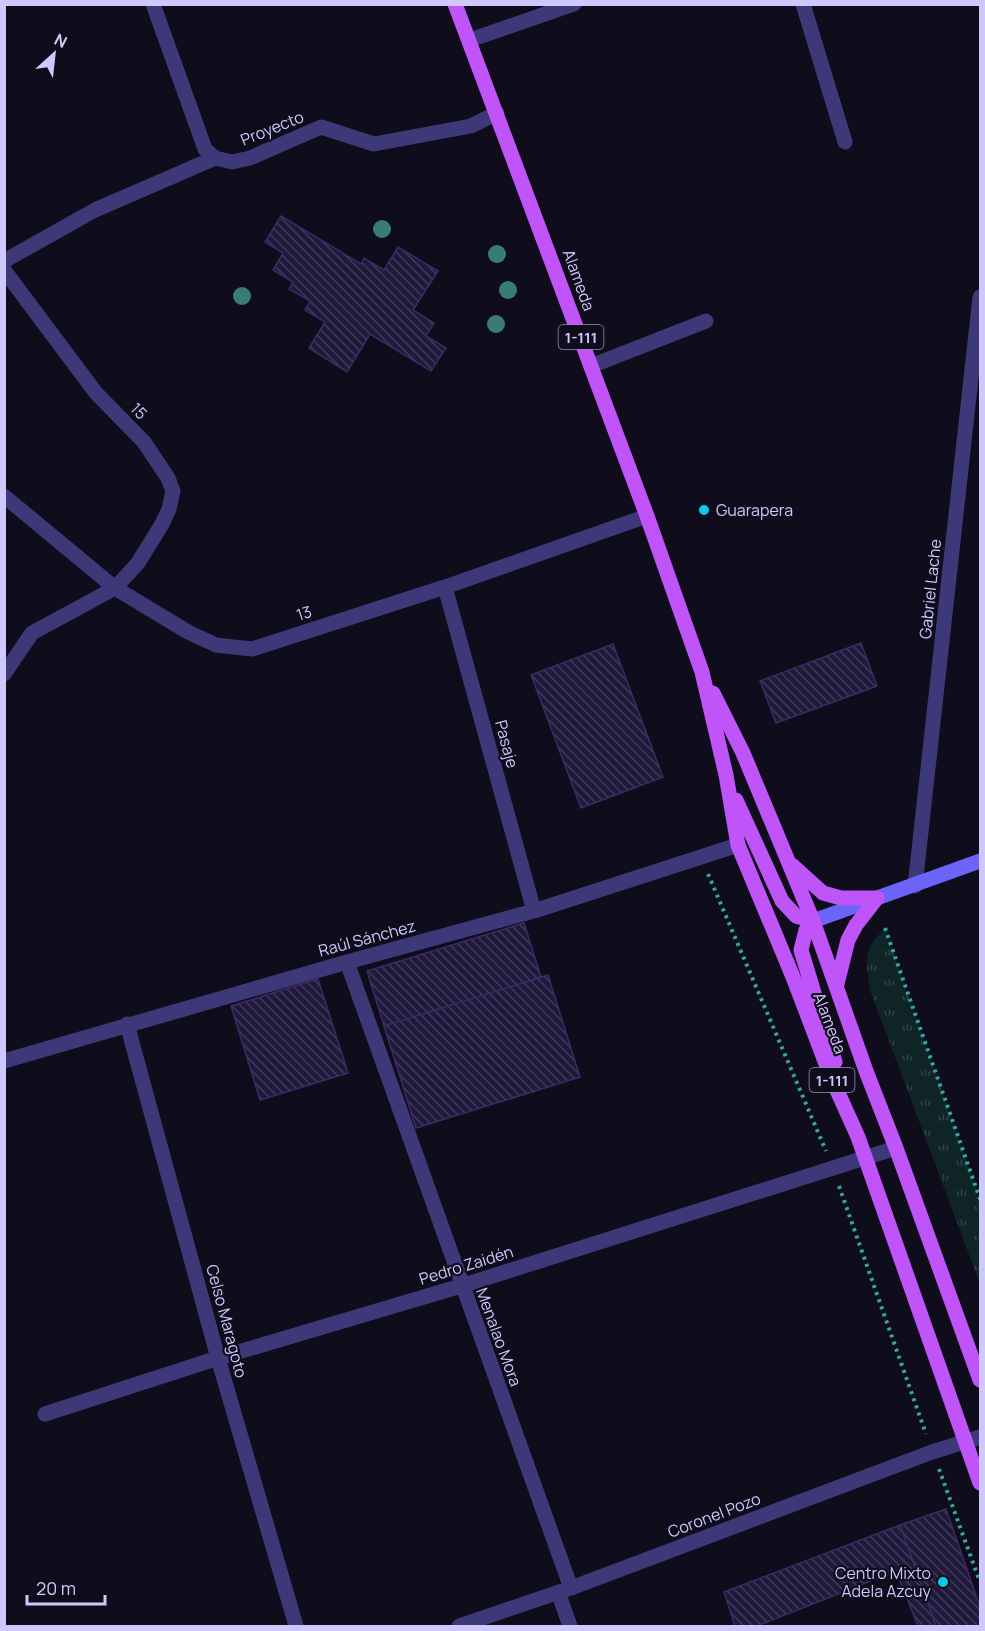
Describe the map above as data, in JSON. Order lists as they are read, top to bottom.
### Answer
{
  "streets": {
    "main road": ["Alameda", "1-111"],
    "street": [
      "Proyecto",
      "15",
      "Gabriel Lache",
      "13",
      "Pasaje",
      "Raúl Sánchez",
      "Pedro Zaidén",
      "Celso Maragoto",
      "Menalao Mora",
      "Coronel Pozo"
    ]
  },
  "crossings": [
    ["Proyecto", "Alameda"],
    ["Alameda", "13"],
    ["Alameda", "Raúl Sánchez"],
    ["Alameda", "Pedro Zaidén"],
    ["Alameda", "Coronel Pozo"],
    ["15", "13"],
    ["13", "Pasaje"],
    ["Pasaje", "Raúl Sánchez"],
    ["Raúl Sánchez", "Celso Maragoto"],
    ["Raúl Sánchez", "Menalao Mora"],
    ["Pedro Zaidén", "Celso Maragoto"],
    ["Pedro Zaidén", "Menalao Mora"],
    ["Menalao Mora", "Coronel Pozo"]
  ],
  "places": ["Guarapera", "Centro Mixto Adela Azcuy"],
  "scale_bar": "20 m",
  "north": "top right"
}
